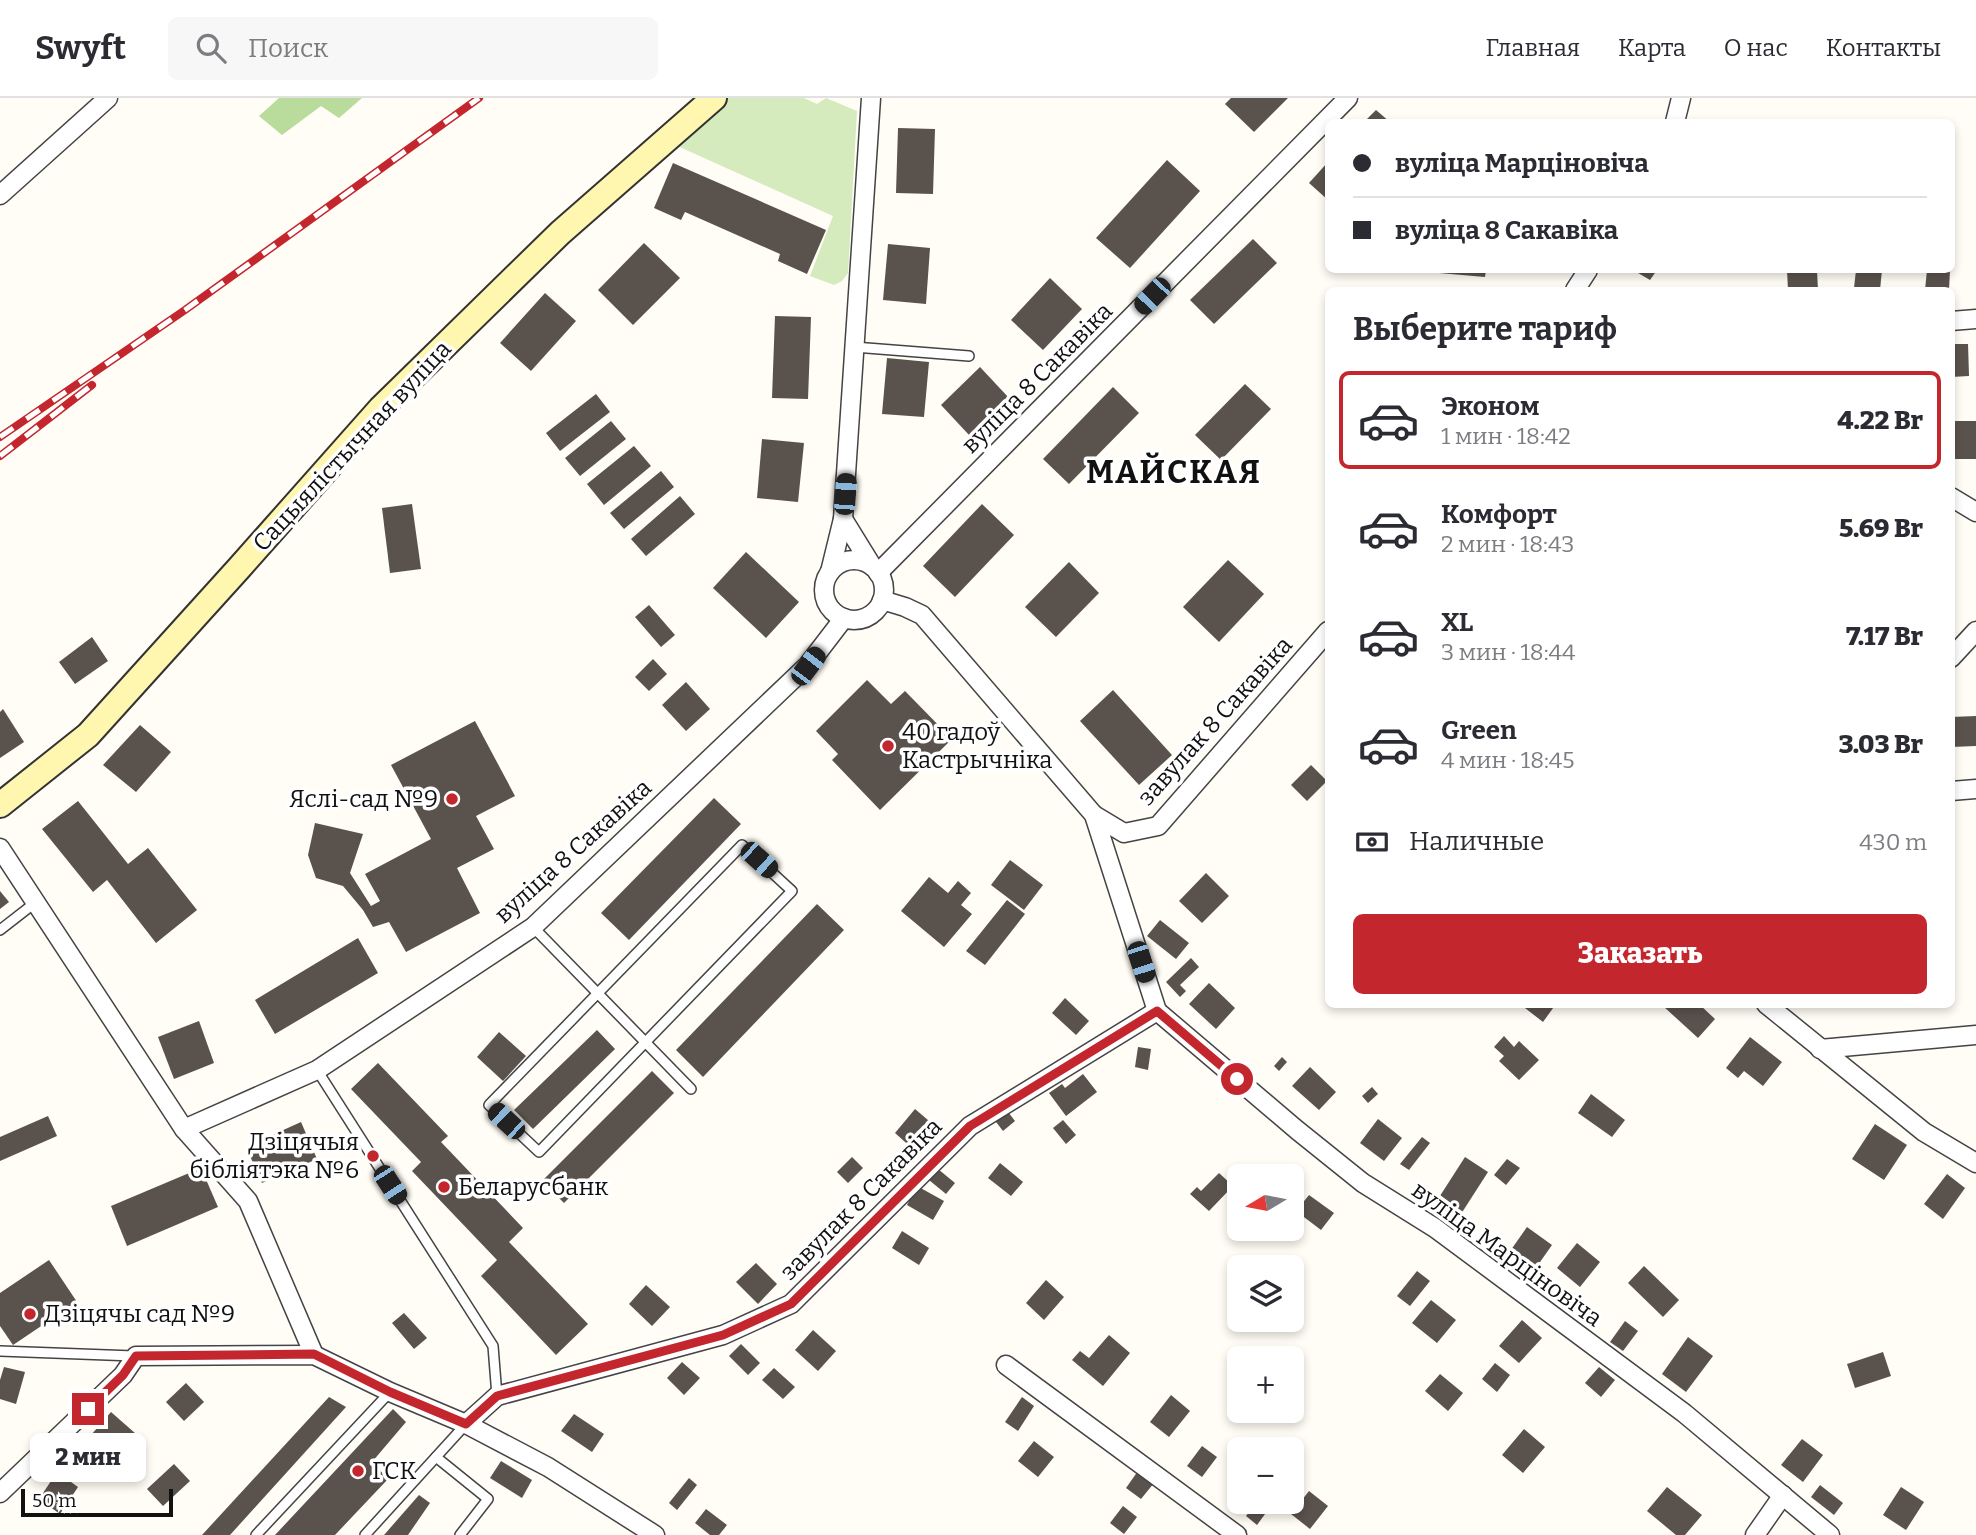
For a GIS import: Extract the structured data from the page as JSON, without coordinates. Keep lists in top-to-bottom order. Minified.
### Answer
{"streets":{"street":["вуліца 8 Сакавіка","Сацыялістычная вуліца","завулак 8 Сакавіка","вуліца Марціновіча"]},"crossings":[["завулак 8 Сакавіка","вуліца Марціновіча"]],"districts":["МАЙСКАЯ"],"places":["40 гадоў Кастрычніка","Яслі-сад №9","Дзіцячыя бібліятэка №6","Беларусбанк","Дзіцячы сад №9","ГСК"],"scale_bar":"50 m","north":"left","page":{"header":"Swyft","search":"Поиск","nav":["Главная","Карта","О нас","Контакты"],"banner":["вуліца Марціновіча","вуліца 8 Сакавіка"],"heading":"Выберите тариф","list":[{"name":"Эконом","note":"1 мин · 18:42","value":"4.22 Br"},{"name":"Комфорт","note":"2 мин · 18:43","value":"5.69 Br"},{"name":"XL","note":"3 мин · 18:44","value":"7.17 Br"},{"name":"Green","note":"4 мин · 18:45","value":"3.03 Br"}],"pay":["Наличные","430 m"],"buttons":"Заказать","map_buttons":["+","−"],"bubble":"2 мин","scale":"50 m"}}
